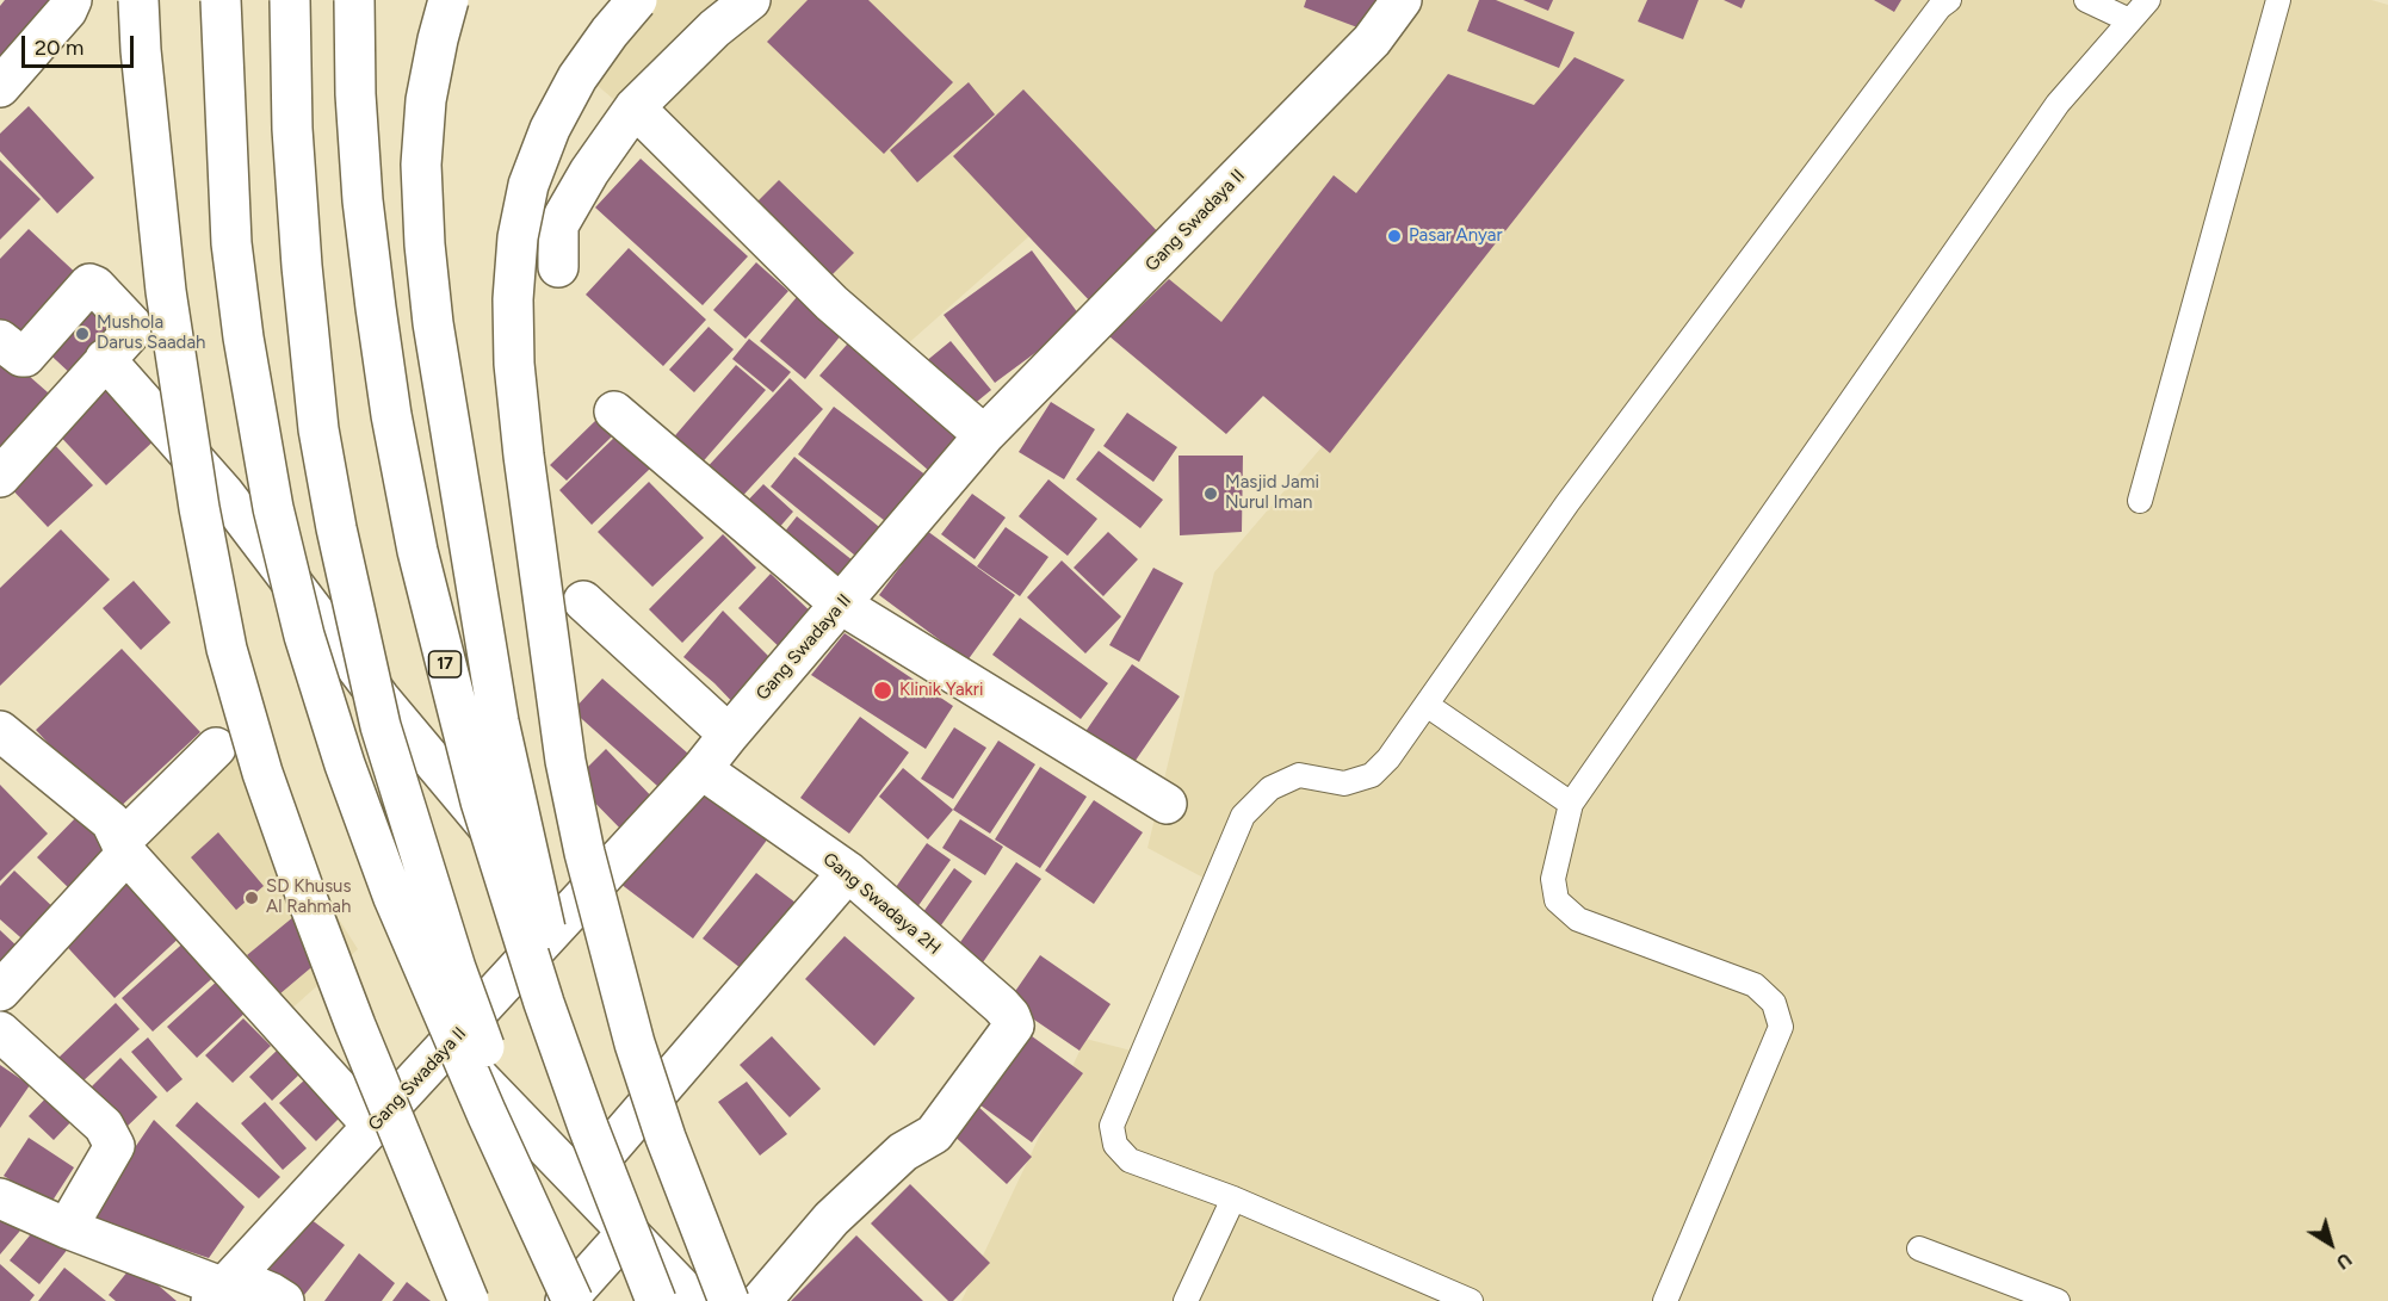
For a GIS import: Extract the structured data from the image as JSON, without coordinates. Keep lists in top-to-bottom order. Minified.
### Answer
{"streets":{"main road":["Gang Swadaya II","17","Gang Swadaya 2H"]},"crossings":[["Gang Swadaya II","Gang Swadaya 2H"]],"places":["Pasar Anyar","Mushola Darus Saadah","Masjid Jami Nurul Iman","Klinik Yakri","SD Khusus Al Rahmah"],"scale_bar":"20 m","north":"bottom right"}
